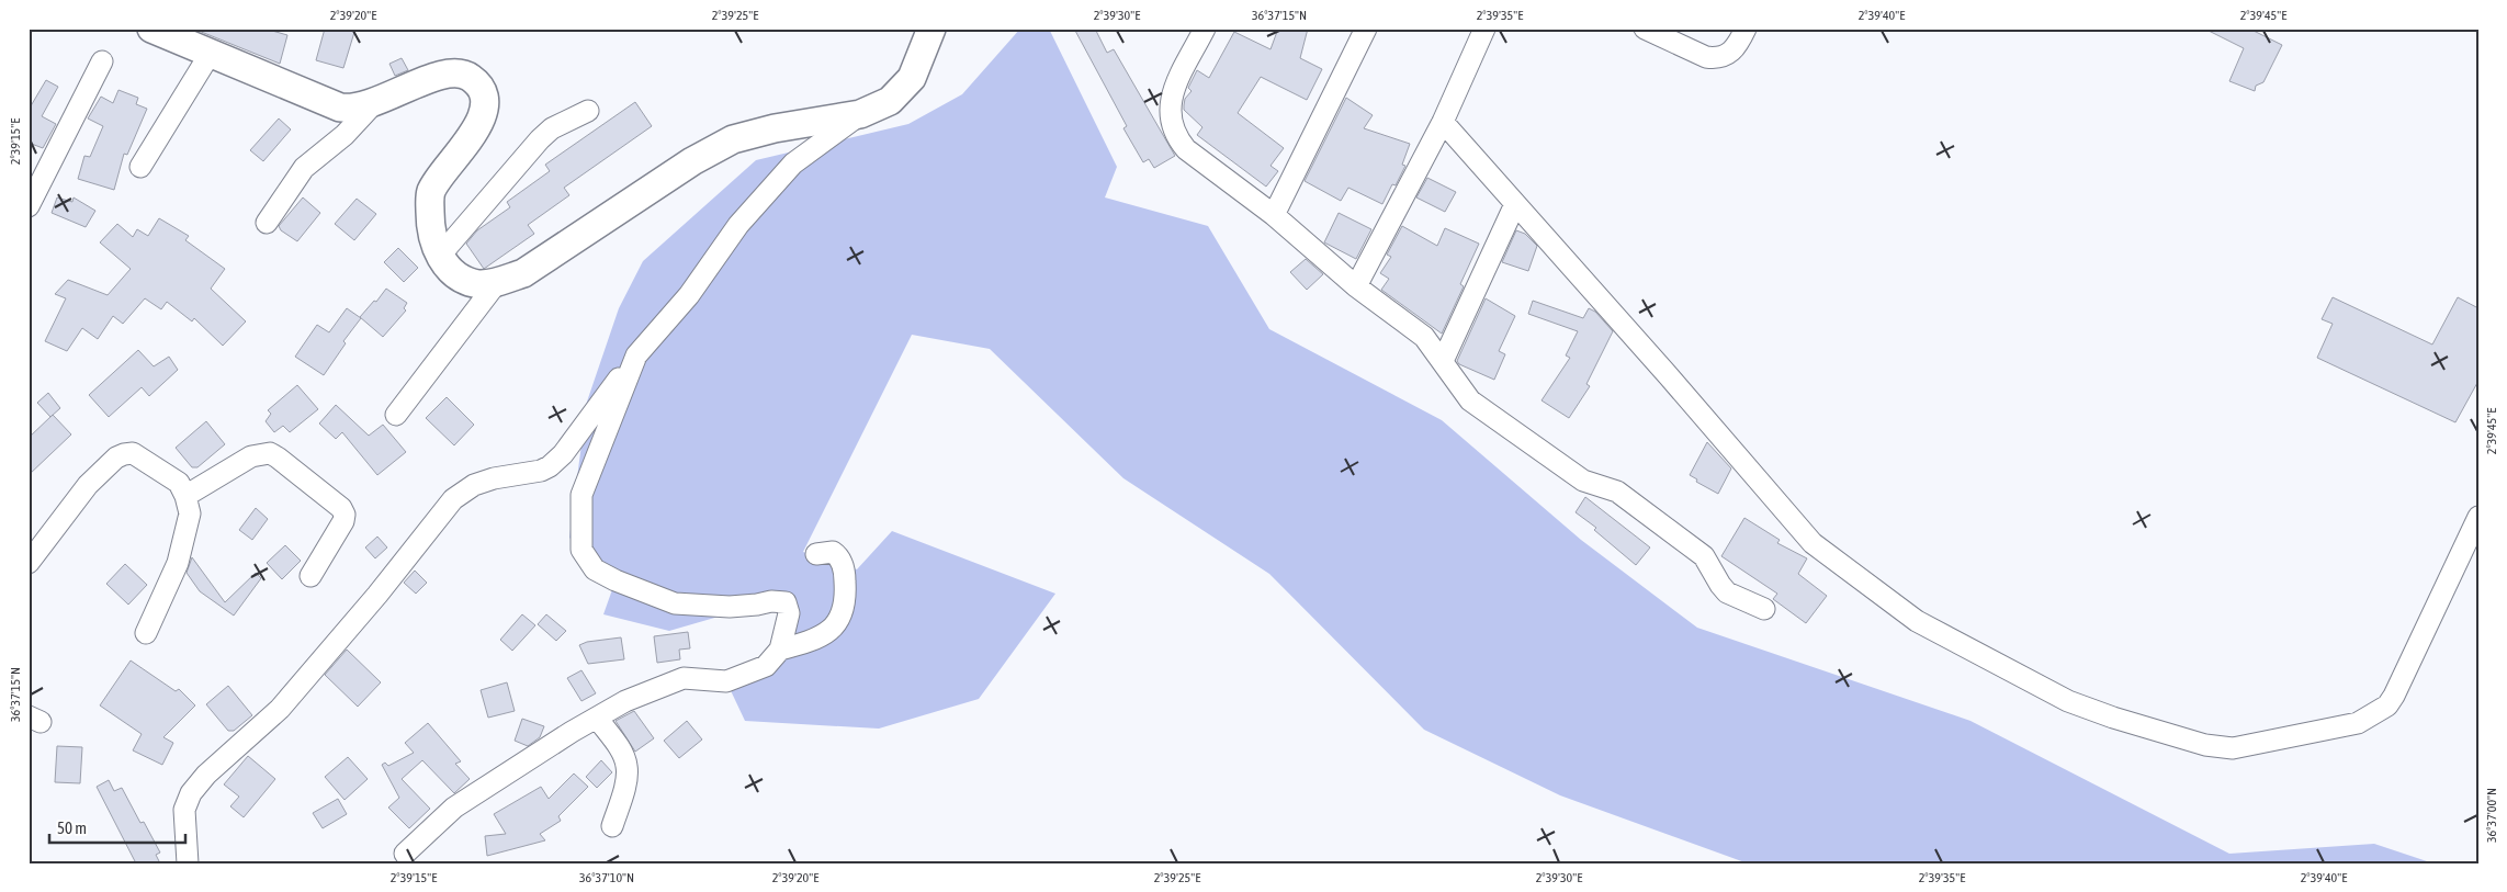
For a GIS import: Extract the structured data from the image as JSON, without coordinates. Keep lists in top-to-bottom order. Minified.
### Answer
{"scale_bar":"50 m","coordinates":["2°39'20\"E","2°39'25\"E","2°39'30\"E","36°37'15\"N","2°39'35\"E","2°39'40\"E","2°39'45\"E","2°39'15\"E","36°37'00\"N","36°37'10\"N"]}
